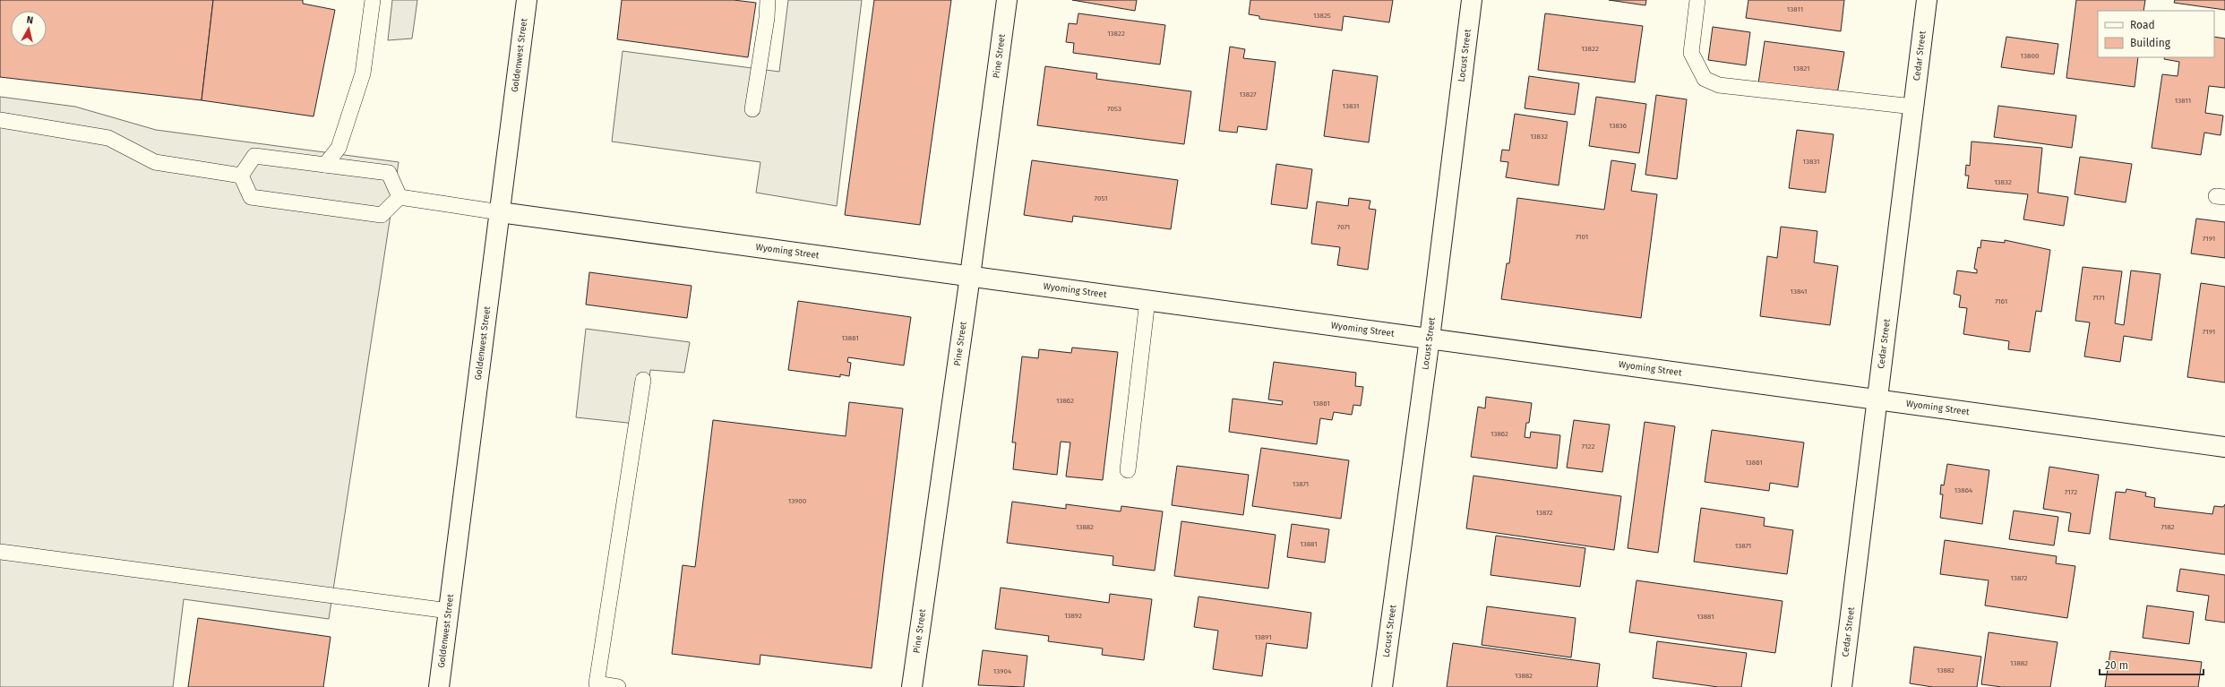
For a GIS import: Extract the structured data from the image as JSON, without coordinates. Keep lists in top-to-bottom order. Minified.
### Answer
{"streets":{"street":["Goldenwest Street","Locust Street","Cedar Street","Pine Street","Wyoming Street"]},"crossings":[["Goldenwest Street","Wyoming Street"],["Locust Street","Wyoming Street"],["Cedar Street","Wyoming Street"],["Pine Street","Wyoming Street"]],"house_numbers":["13811","13825","13822","13822","13800","13821","13827","13811","13831","7053","13836","13832","13831","13832","7051","7071","7101","7191","13841","7171","7161","7191","13861","13862","13861","13862","7122","13861","13871","13864","7172","13900","13872","13882","7182","13881","13871","13872","13892","13881","13891","13882","13882","13904","13882"],"legend":["Road","Building"],"scale_bar":"20 m","north":"top"}
